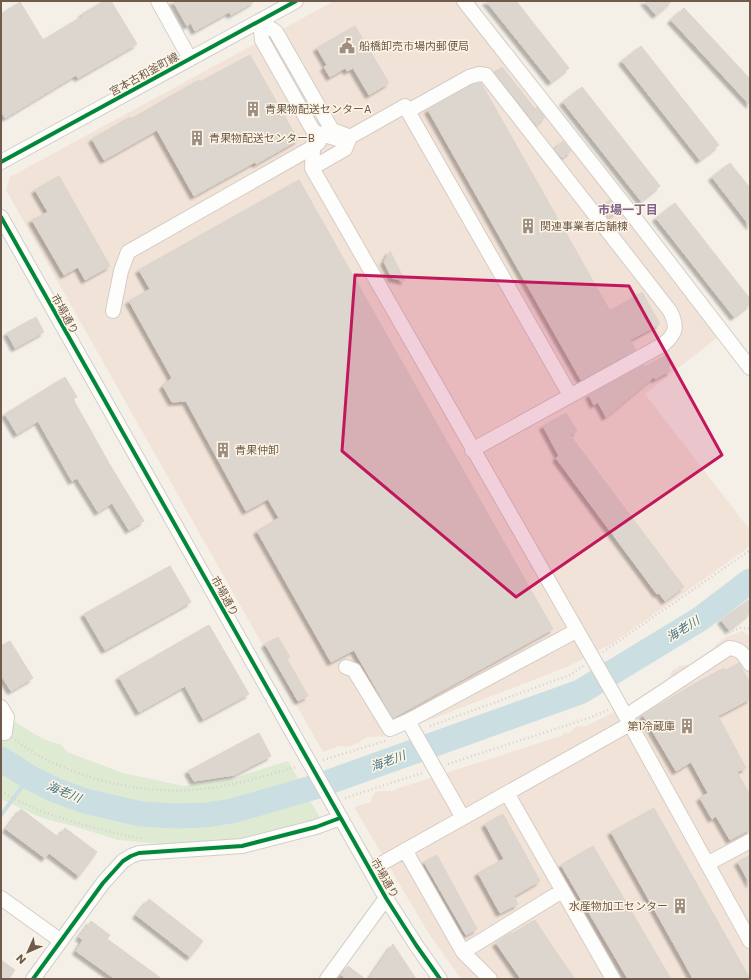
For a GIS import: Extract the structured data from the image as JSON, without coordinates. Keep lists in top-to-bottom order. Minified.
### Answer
{"streets":{"street":["宮本古和釜町線","市場通り"]},"districts":["市場一丁目"],"water":["海老川"],"places":{"public building":["船橋卸売市場内郵便局"],"building":["青果物配送センターA","青果物配送センターB","関連事業者店舗棟","青果仲卸","第1冷蔵庫","水産物加工センター"]},"north":"bottom left"}
